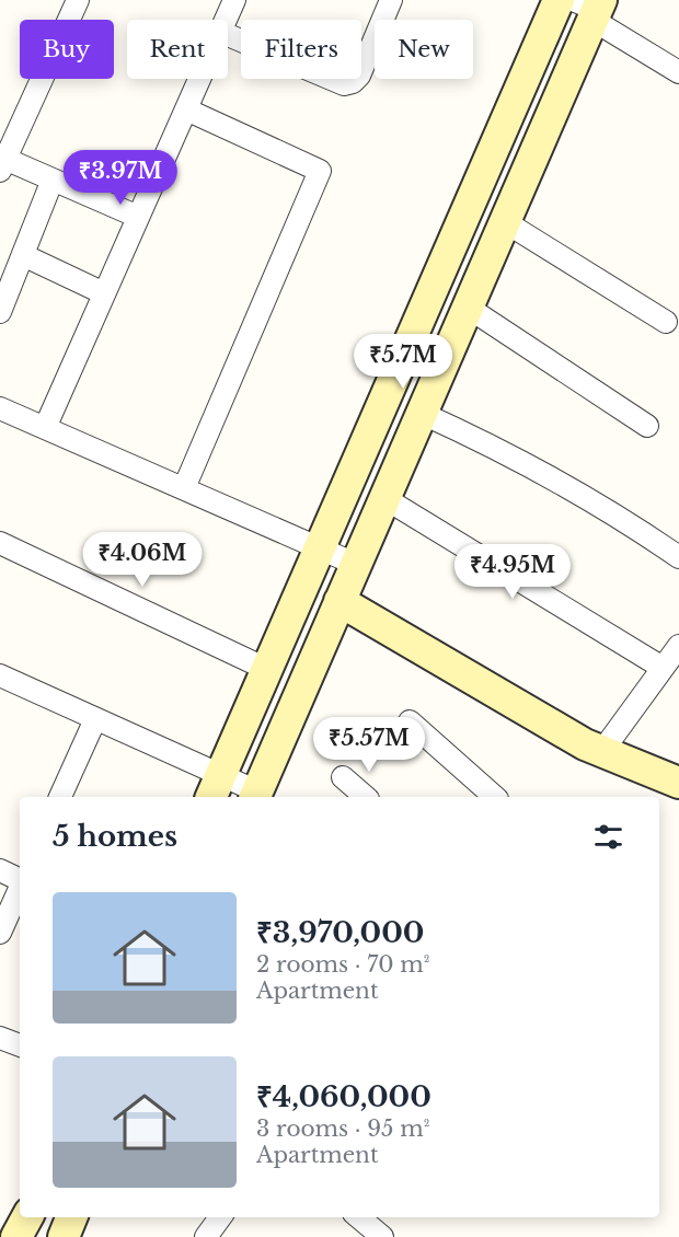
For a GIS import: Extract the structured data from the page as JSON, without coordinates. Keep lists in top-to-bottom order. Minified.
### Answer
{"page":{"chip":["Buy","Rent","Filters","New"],"price":["₹3.97M","₹5.7M","₹4.06M","₹4.95M","₹5.57M"],"heading":"5 homes","list":[{"name":"₹3,970,000","note":"2 rooms · 70 m² · Apartment"},{"name":"₹4,060,000","note":"3 rooms · 95 m² · Apartment"}]}}
